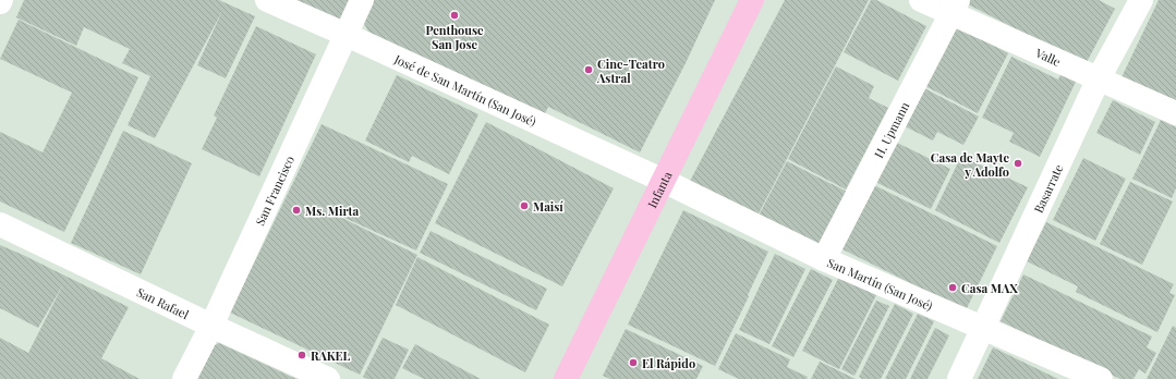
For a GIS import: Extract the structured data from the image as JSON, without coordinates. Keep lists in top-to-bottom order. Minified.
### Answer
{"streets":{"main road":["Infanta"],"street":["Valle","José de San Martín (San José)","H. Upmann","Basarrate","San Francisco","San Martín (San José)","San Rafael"]},"crossings":[["Valle","H. Upmann"],["Valle","Basarrate"],["José de San Martín (San José)","San Francisco"],["José de San Martín (San José)","Infanta"],["José de San Martín (San José)","San Martín (San José)"],["H. Upmann","San Martín (San José)"],["Basarrate","San Martín (San José)"],["San Francisco","San Rafael"],["Infanta","San Martín (San José)"]],"places":["Penthouse San Jose","Cine-Teatro Astral","Casa de Mayte y Adolfo","Maisí","Ms. Mirta","Casa MAX","RAKEL","El Rápido"]}
